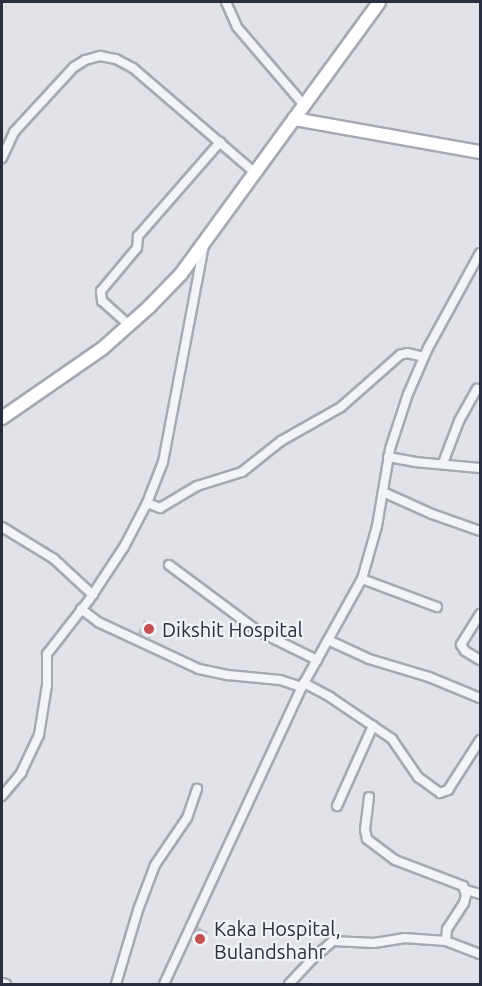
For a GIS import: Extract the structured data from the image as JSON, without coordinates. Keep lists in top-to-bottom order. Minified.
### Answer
{"places":["Dikshit Hospital","Kaka Hospital, Bulandshahr"]}
